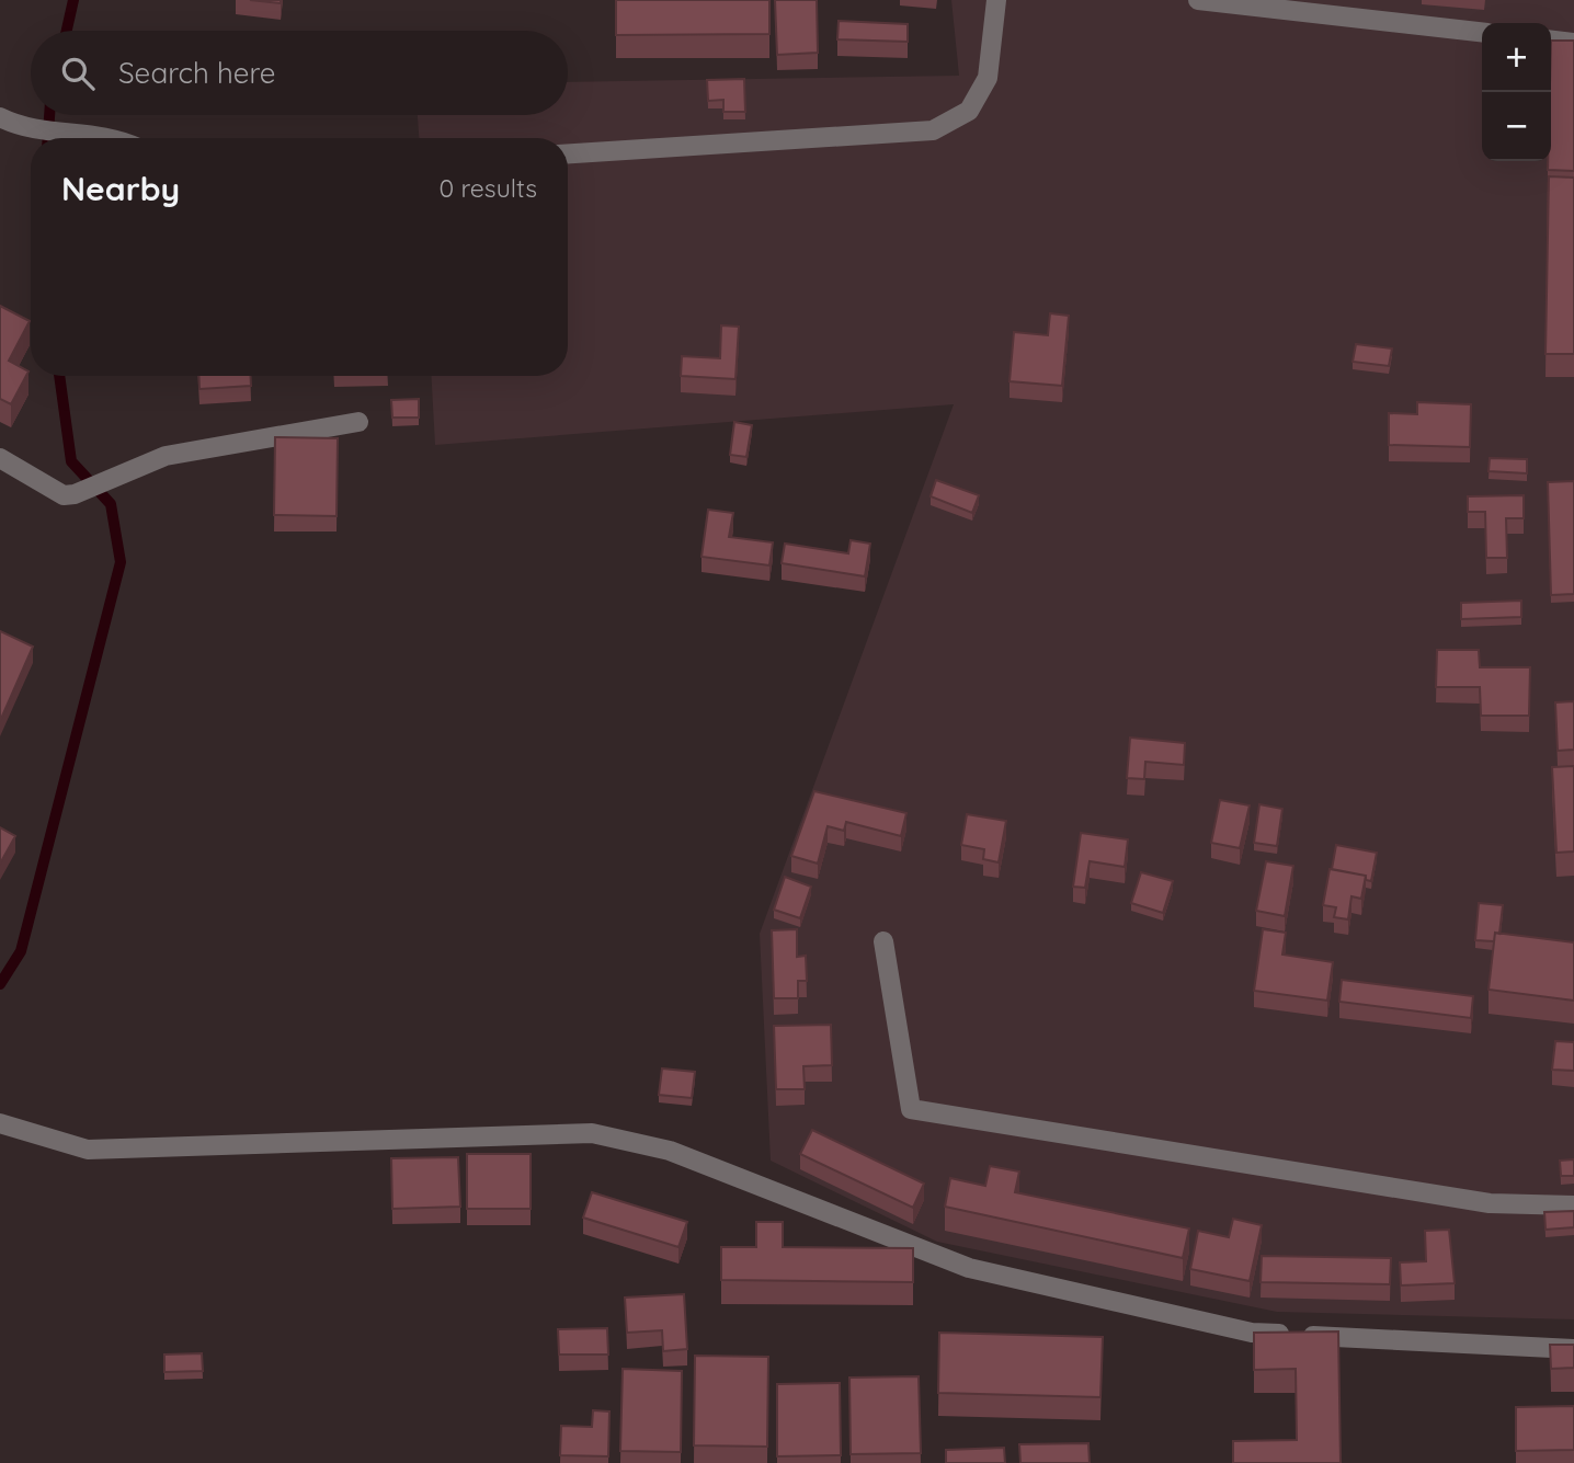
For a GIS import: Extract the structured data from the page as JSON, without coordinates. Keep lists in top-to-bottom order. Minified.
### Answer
{"page":{"map_buttons":["+","−"],"search":"Search here","heading":["Nearby","0 results"]}}
